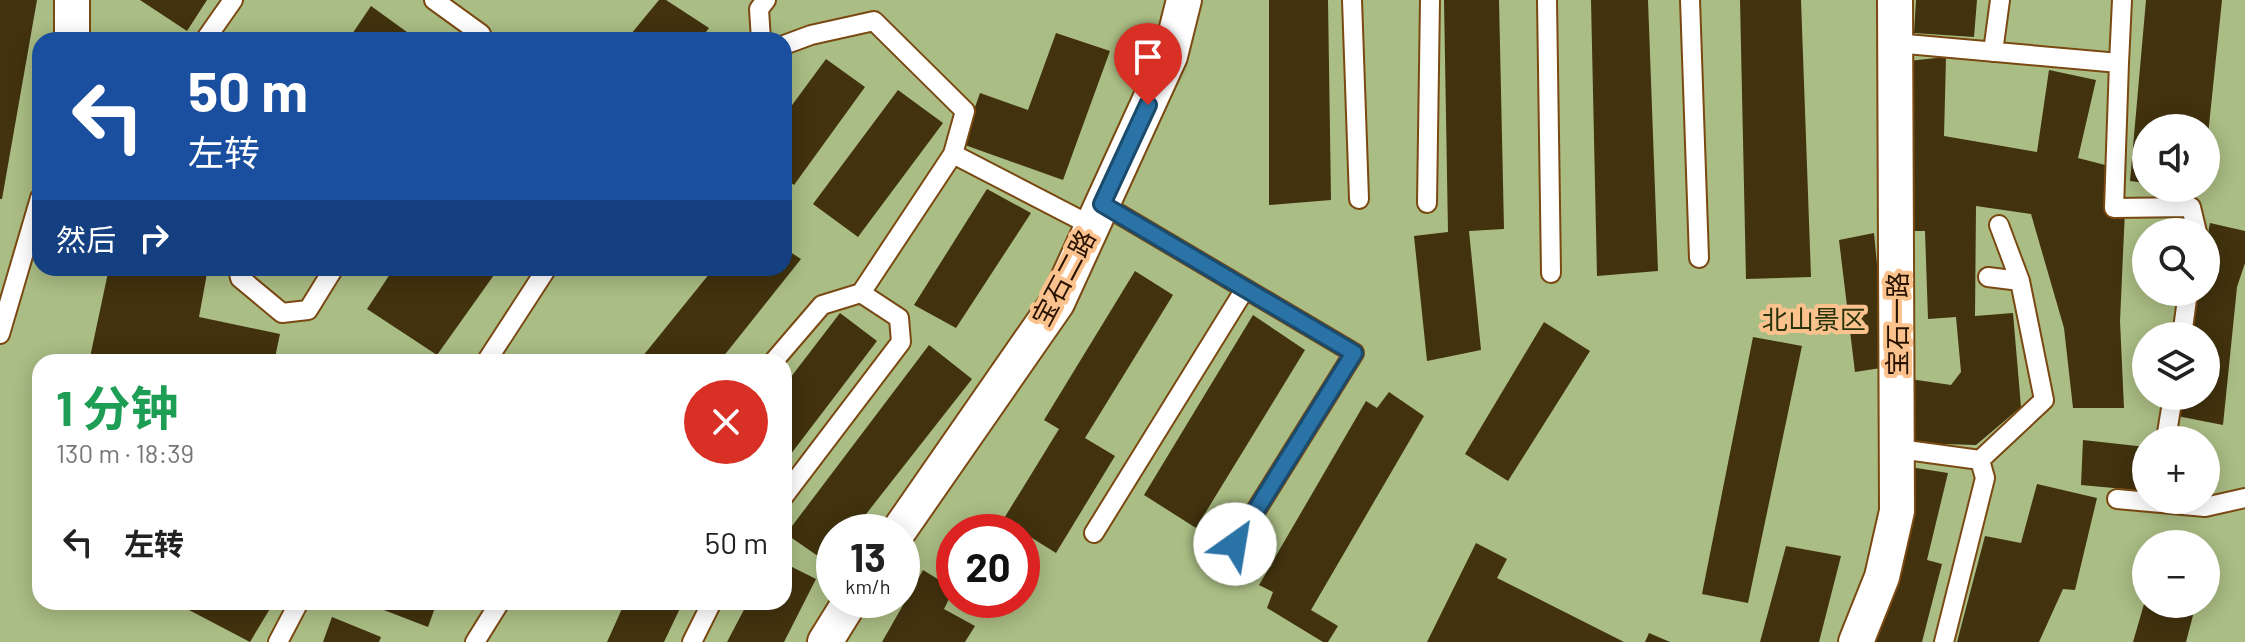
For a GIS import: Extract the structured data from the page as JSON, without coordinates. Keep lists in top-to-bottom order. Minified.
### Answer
{"streets":{"street":["宝石二路","宝石一路"]},"parks":["北山景区"],"page":{"turn":["50 m","左转"],"map_buttons":["+","−"],"then":"然后","heading":["1 分钟","130 m · 18:39"],"list":[{"name":"左转","value":"50 m"}],"speed":"13 km/h","limit":"20"}}
